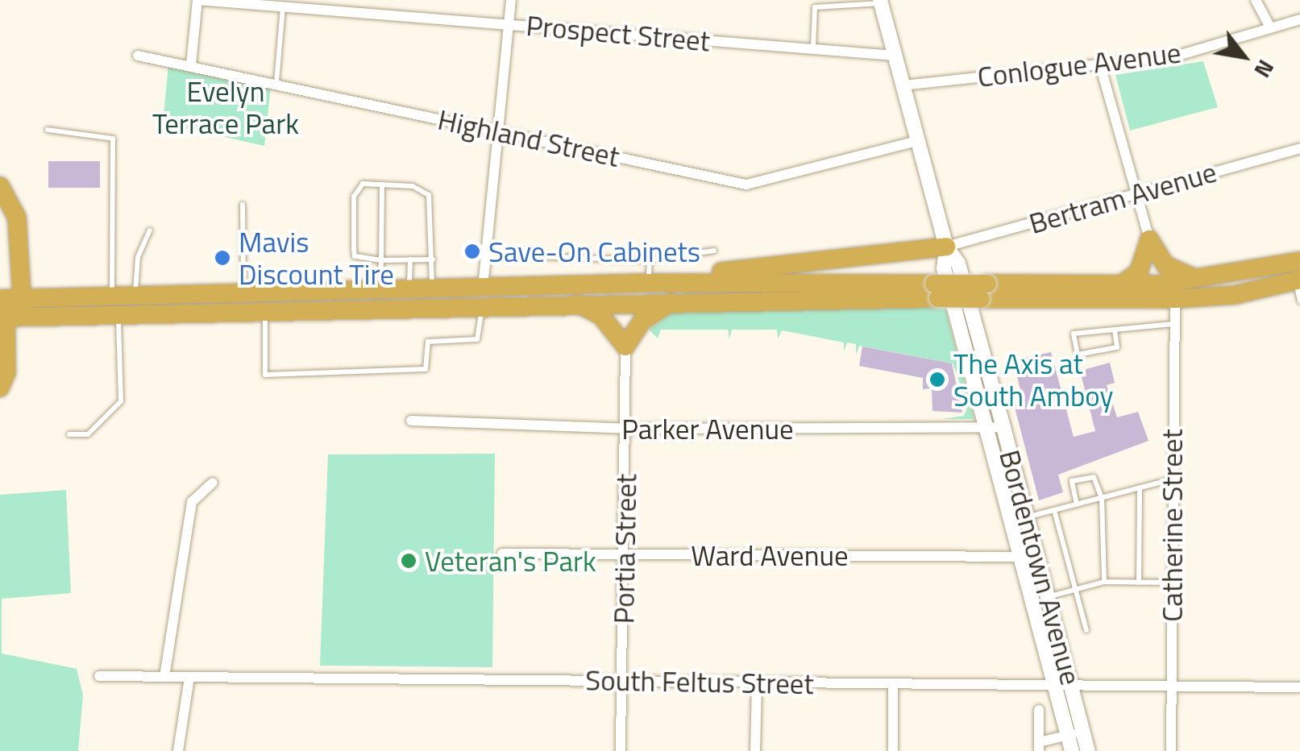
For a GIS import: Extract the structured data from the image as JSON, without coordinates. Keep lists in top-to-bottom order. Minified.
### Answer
{"streets":{"street":["Prospect Street","Conlogue Avenue","Highland Street","Bertram Avenue","Parker Avenue","Catherine Street","Portia Street","Ward Avenue","Bordentown Avenue","South Feltus Street"]},"crossings":[["Prospect Street","Bordentown Avenue"],["Conlogue Avenue","Bordentown Avenue"],["Highland Street","Bordentown Avenue"],["Bertram Avenue","Bordentown Avenue"],["Parker Avenue","Portia Street"],["Parker Avenue","Bordentown Avenue"],["Catherine Street","South Feltus Street"],["Portia Street","Ward Avenue"],["Portia Street","South Feltus Street"],["Ward Avenue","Bordentown Avenue"],["Bordentown Avenue","South Feltus Street"]],"parks":["Evelyn Terrace Park"],"places":["Save-On Cabinets","Mavis Discount Tire","The Axis at South Amboy","Veteran's Park"],"north":"bottom right"}
